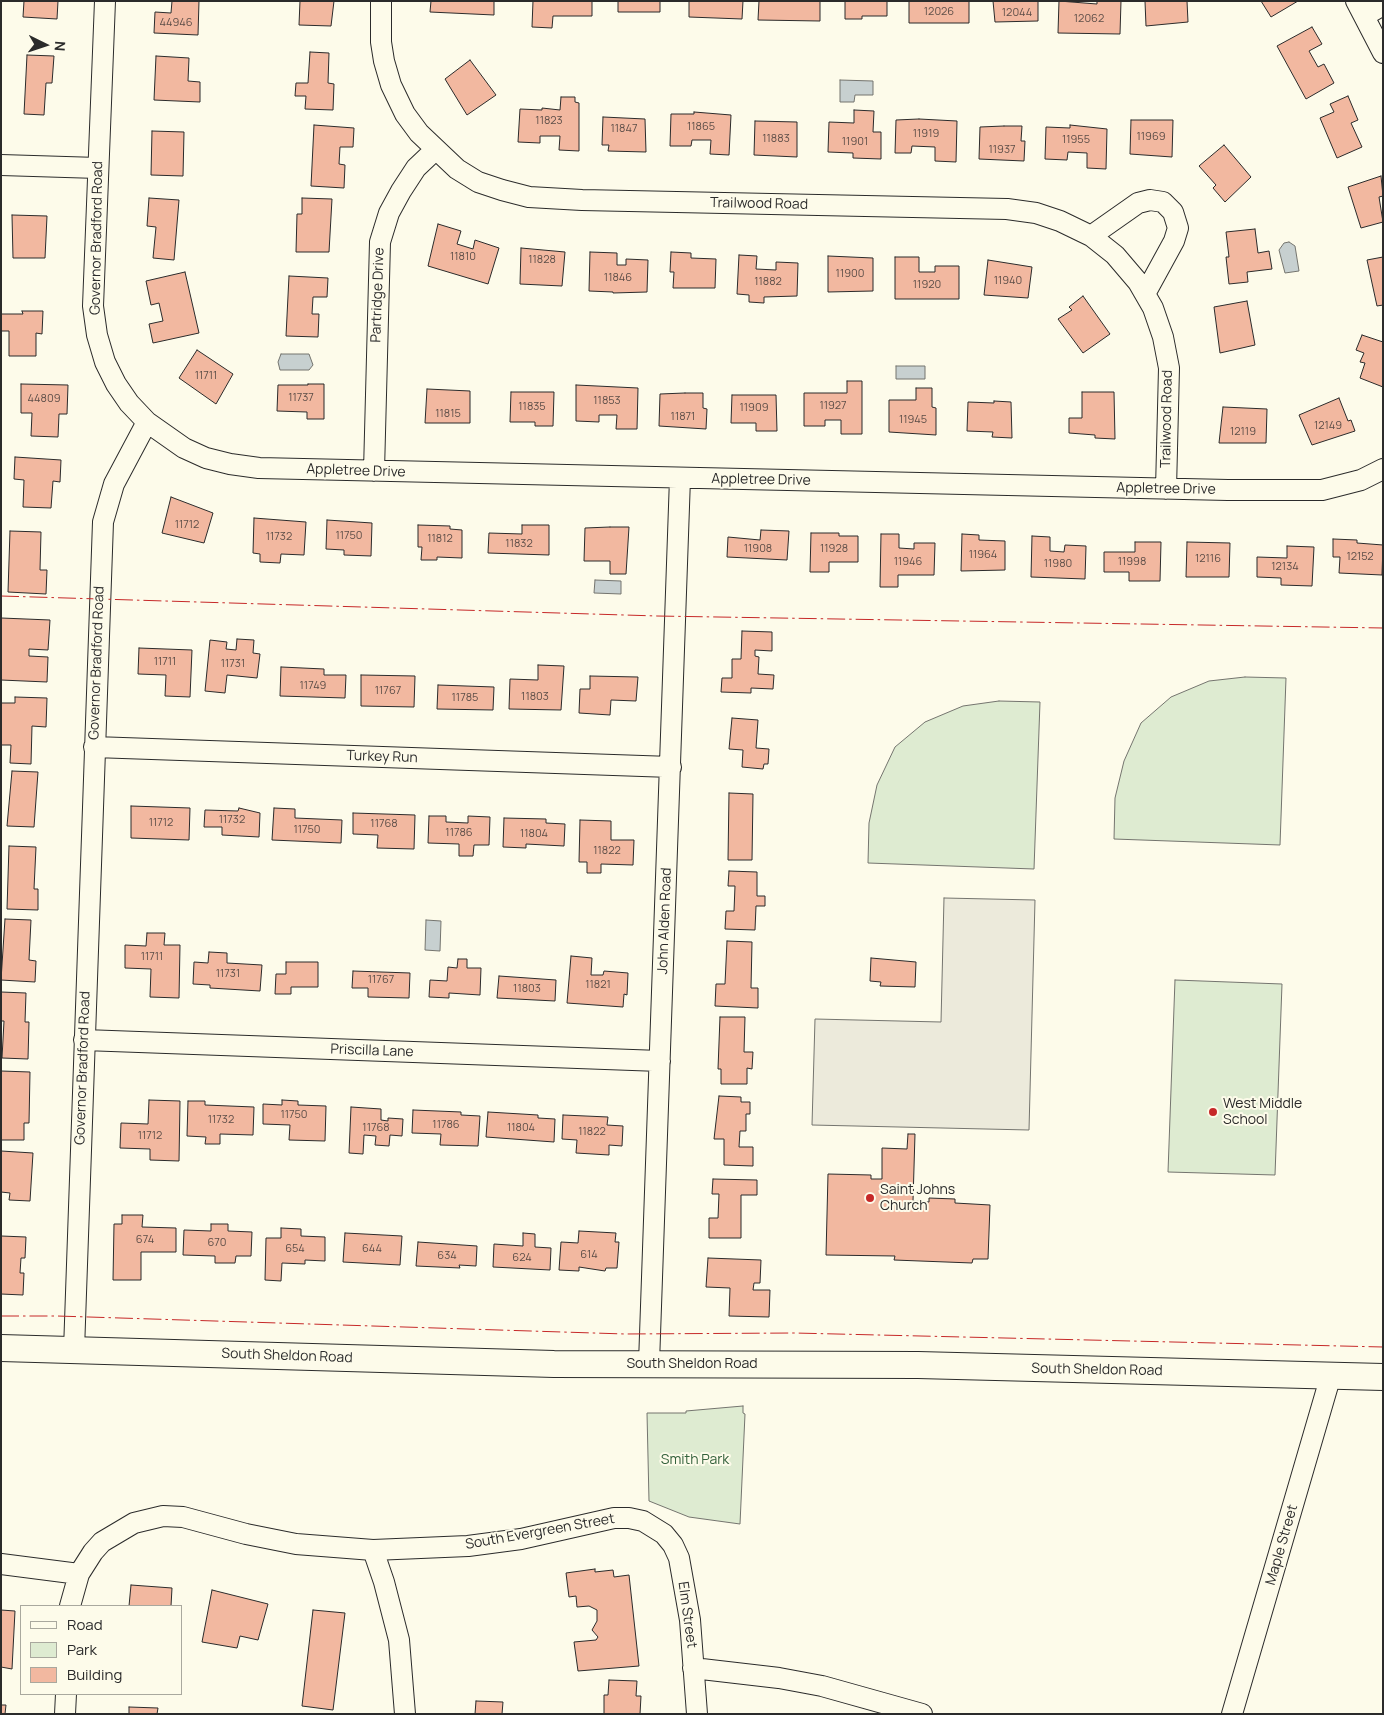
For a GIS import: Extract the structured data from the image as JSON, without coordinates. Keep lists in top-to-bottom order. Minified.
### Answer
{"streets":{"main road":["South Sheldon Road"],"street":["Trailwood Road","Governor Bradford Road","Partridge Drive","Appletree Drive","Turkey Run","John Alden Road","Priscilla Lane","South Evergreen Street","Maple Street","Elm Street"]},"crossings":[["Trailwood Road","Partridge Drive"],["Trailwood Road","Appletree Drive"],["Governor Bradford Road","Appletree Drive"],["Governor Bradford Road","Turkey Run"],["Governor Bradford Road","Priscilla Lane"],["Governor Bradford Road","South Sheldon Road"],["Partridge Drive","Appletree Drive"],["Appletree Drive","John Alden Road"],["Turkey Run","John Alden Road"],["John Alden Road","Priscilla Lane"],["John Alden Road","South Sheldon Road"],["South Sheldon Road","Maple Street"],["South Evergreen Street","Elm Street"]],"parks":["Smith Park"],"places":["West Middle School","Saint Johns Church"],"house_numbers":["12026","12044","12062","44946","11823","11865","11847","11919","11969","11883","11955","11901","11937","11810","11828","11900","11846","11940","11882","11920","11711","11737","44809","11853","11927","11835","11909","11815","11871","11945","12149","12119","11712","11750","11732","11812","11832","11908","11928","11964","12152","12116","11946","11998","11980","12134","11711","11731","11749","11767","11803","11785","11732","11712","11768","11750","11786","11804","11822","11711","11731","11767","11821","11803","11750","11732","11786","11768","11804","11822","11712","674","670","654","644","614","634","624"],"legend":["Road","Park","Building"],"north":"right"}
